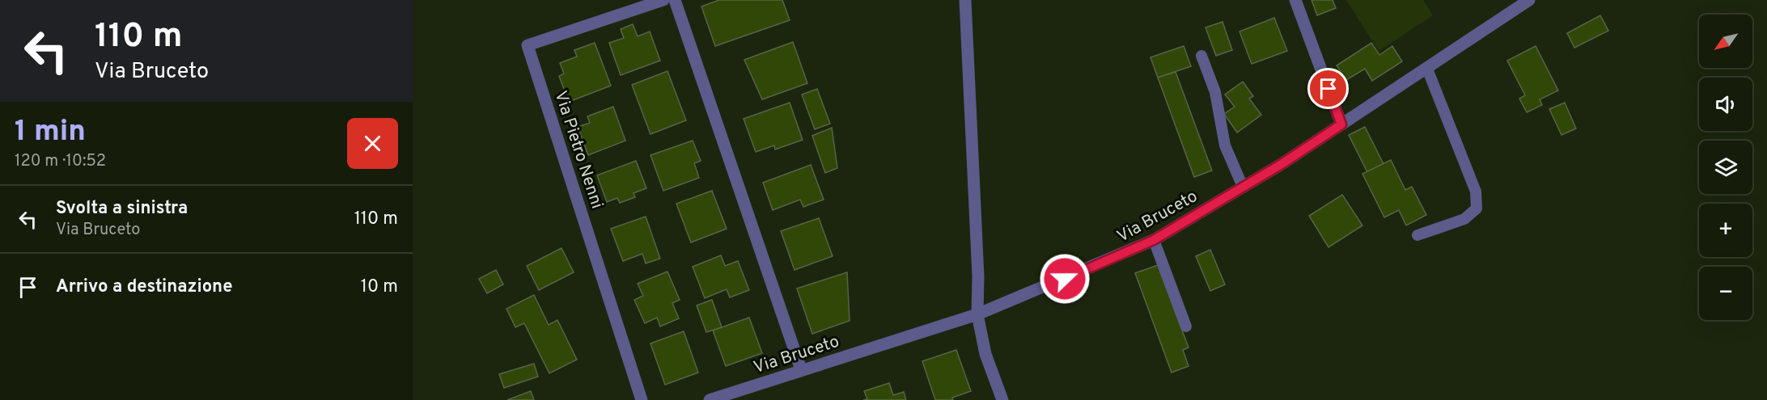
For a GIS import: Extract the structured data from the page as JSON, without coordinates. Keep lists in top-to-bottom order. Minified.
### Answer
{"streets":{"street":["Via Pietro Nenni","Via Bruceto"]},"north":"bottom left","page":{"turn":["110 m","Via Bruceto"],"map_buttons":["+","−"],"heading":["1 min","120 m · 10:52"],"list":[{"name":"Svolta a sinistra","note":"Via Bruceto","value":"110 m"},{"name":"Arrivo a destinazione","value":"10 m"}]}}
